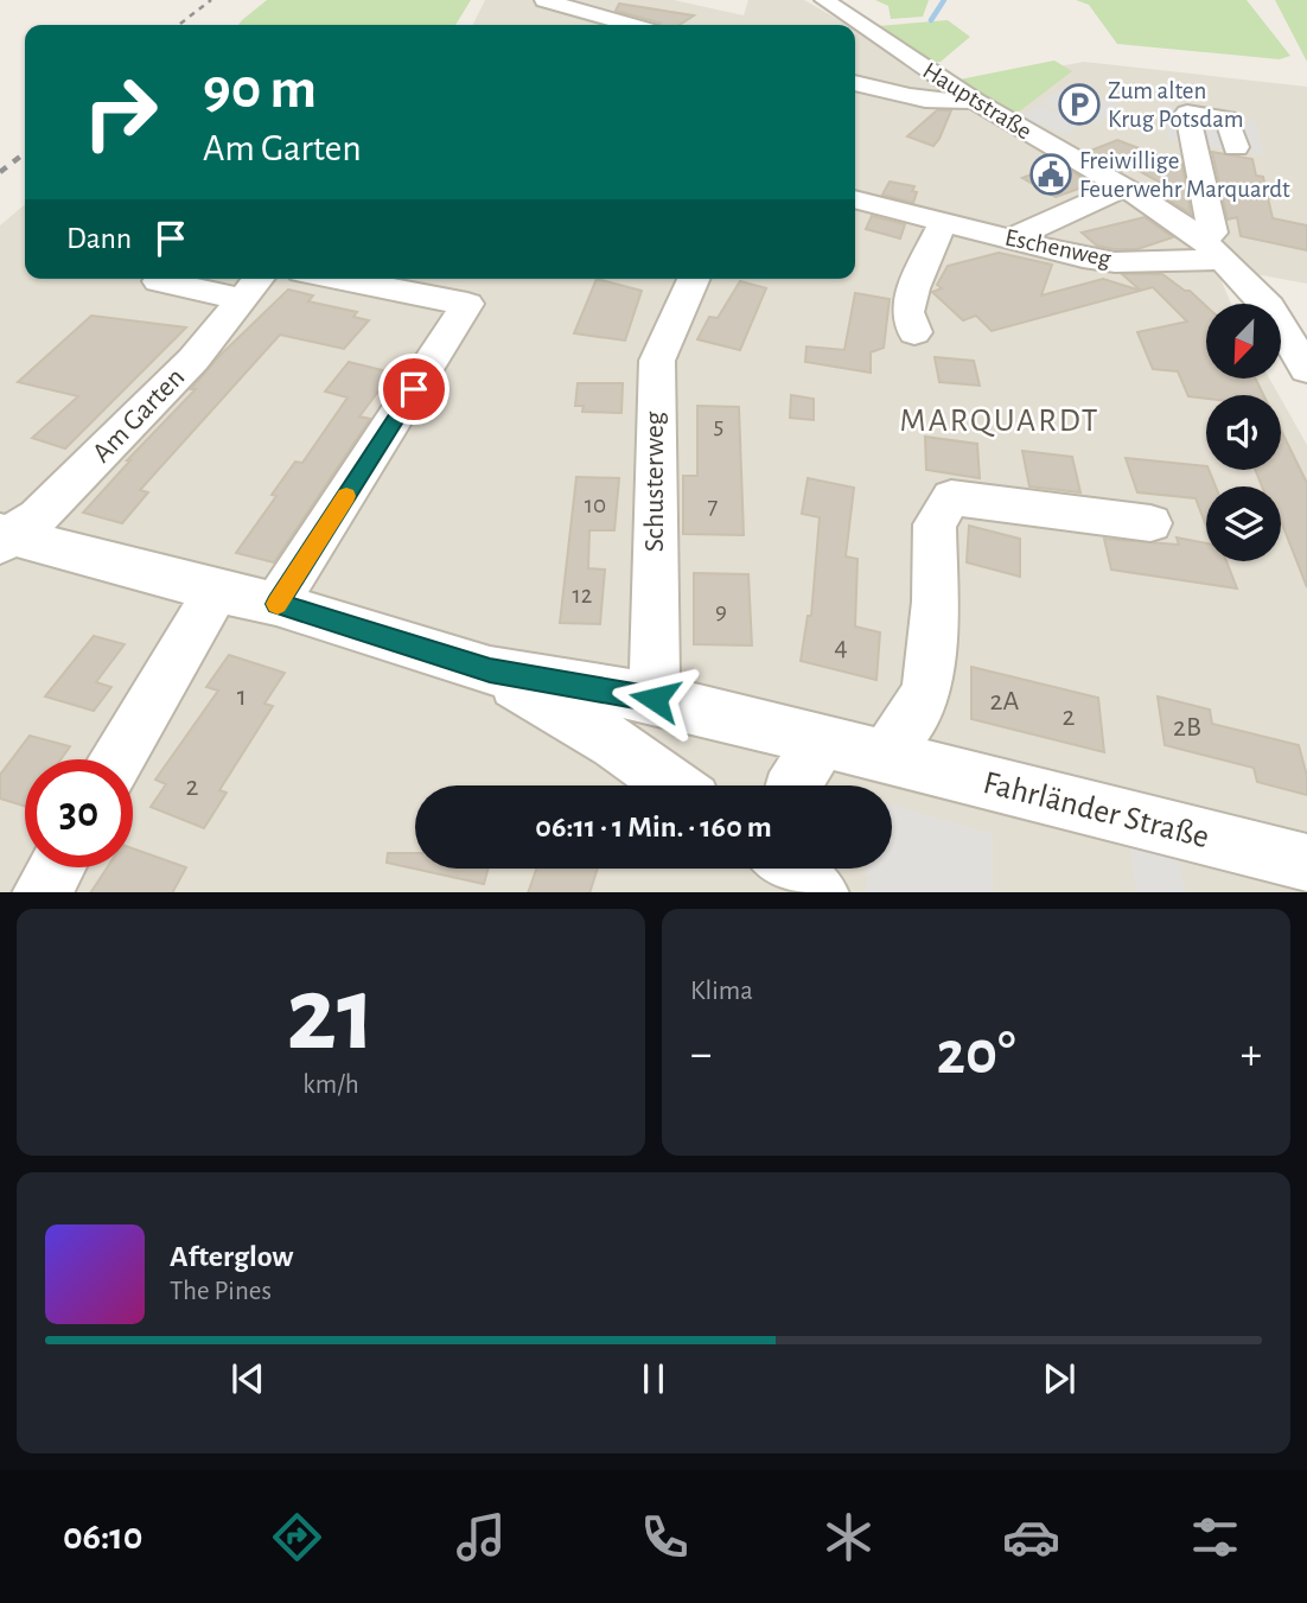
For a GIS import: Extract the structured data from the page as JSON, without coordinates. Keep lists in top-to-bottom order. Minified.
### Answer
{"streets":{"street":["Hauptstraße","Eschenweg","Am Garten","Schusterweg","Fahrländer Straße"]},"crossings":[["Hauptstraße","Eschenweg"],["Am Garten","Fahrländer Straße"],["Schusterweg","Fahrländer Straße"]],"districts":["MARQUARDT"],"places":{"parking":["Zum alten Krug Potsdam"],"public building":["Freiwillige Feuerwehr Marquardt"]},"house_numbers":["5","10","7","12","9","4","1","2A","2","2B","2"],"north":"bottom left","page":{"turn":["90 m","Am Garten"],"then":"Dann","limit":"30","trip":"06:11 · 1 Min. · 160 m","tile":[["21","km/h"],"Klima"],"heat":["−","20°","+"],"song":["Afterglow","The Pines"],"tabs":"06:10"}}
